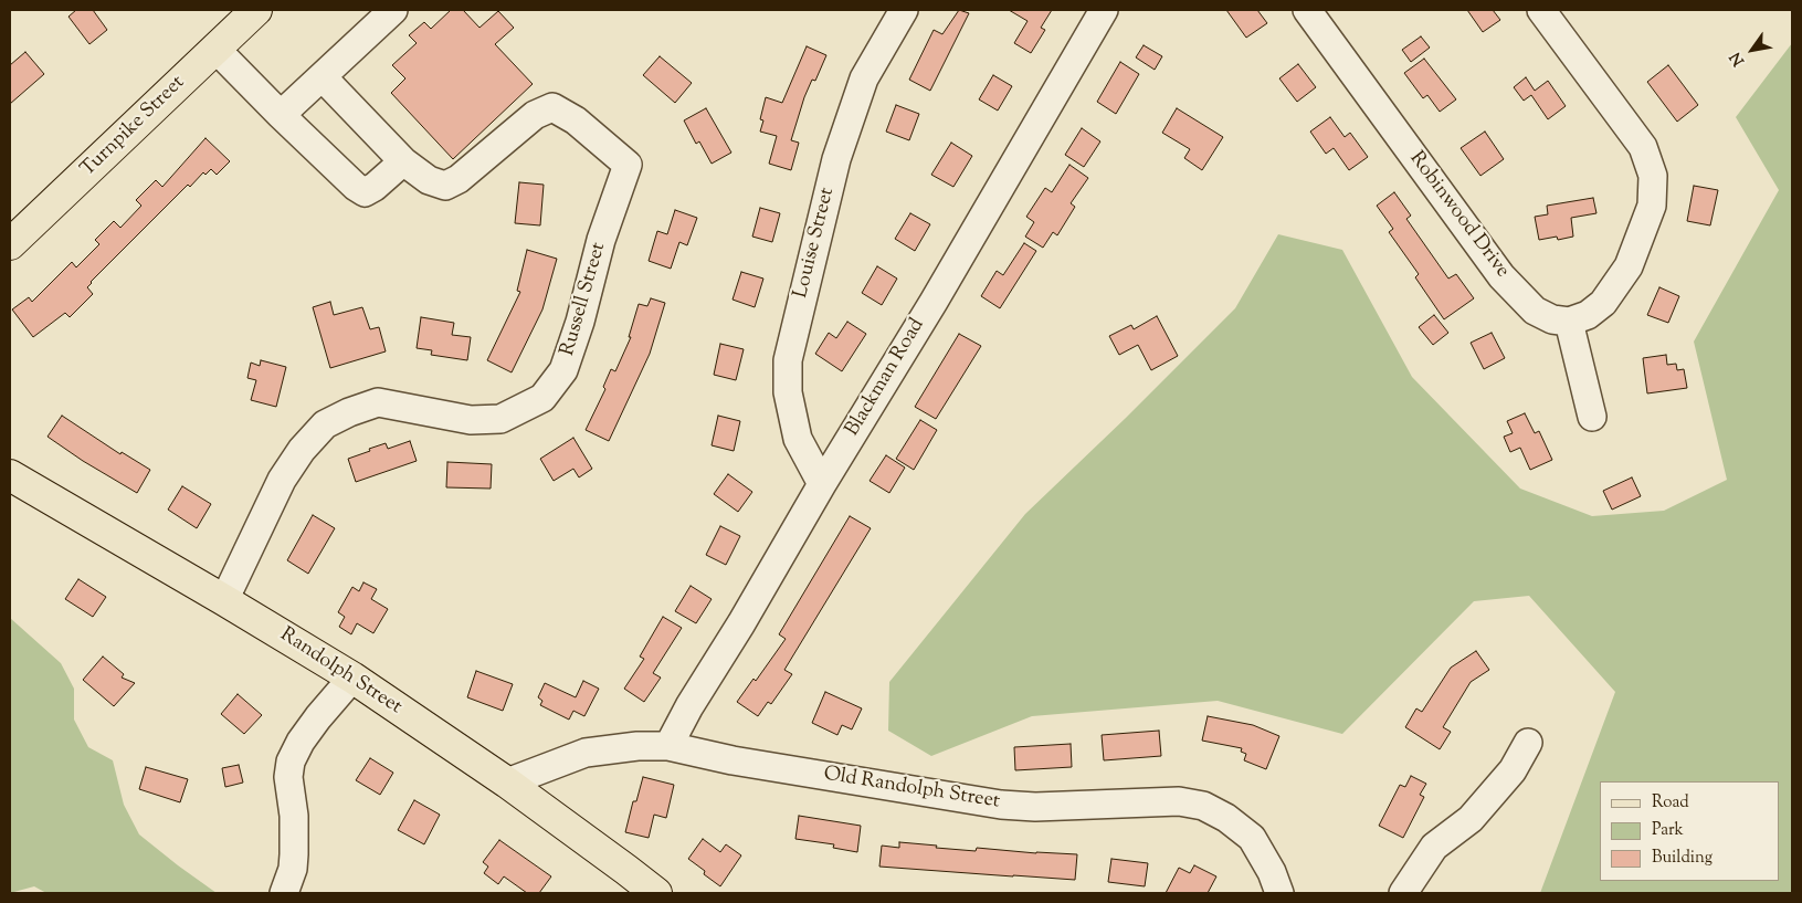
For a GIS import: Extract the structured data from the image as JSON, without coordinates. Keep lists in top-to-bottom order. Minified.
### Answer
{"streets":{"main road":["Turnpike Street","Randolph Street"],"street":["Robinwood Drive","Louise Street","Russell Street","Blackman Road","Old Randolph Street"]},"crossings":[["Louise Street","Blackman Road"],["Russell Street","Randolph Street"],["Blackman Road","Old Randolph Street"],["Randolph Street","Old Randolph Street"]],"legend":["Road","Park","Building"],"north":"bottom left"}
